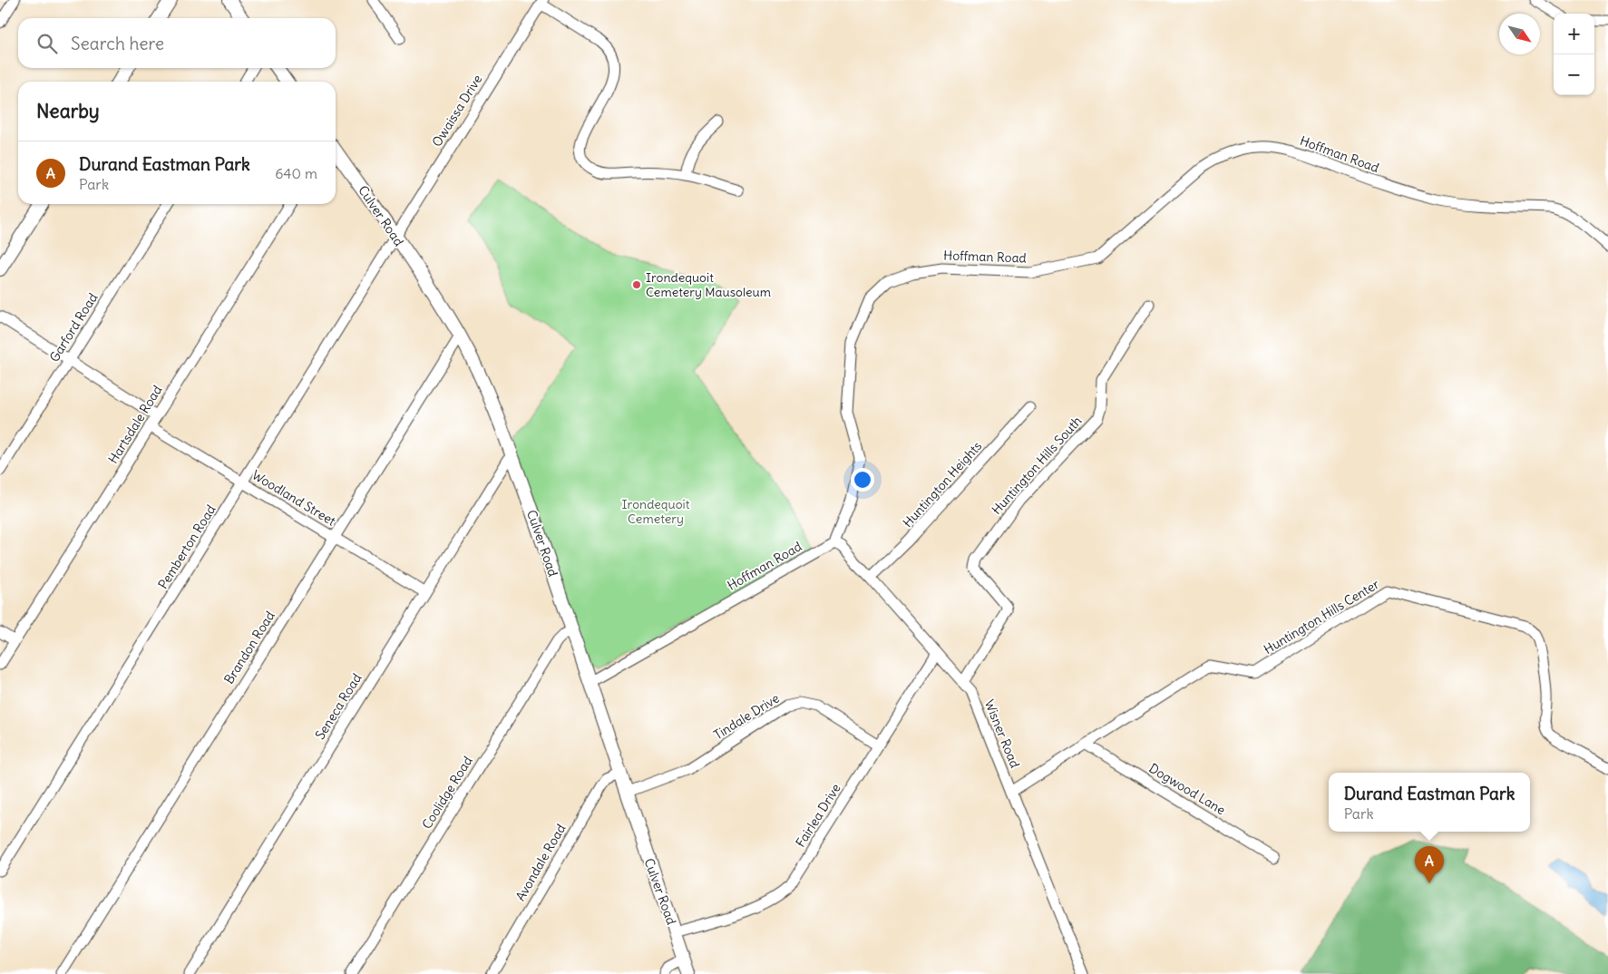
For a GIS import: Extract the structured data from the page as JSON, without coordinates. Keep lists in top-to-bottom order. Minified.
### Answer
{"streets":{"main road":["Culver Road"],"street":["Owaissa Drive","Hoffman Road","Garford Road","Hartsdale Road","Huntington Hills South","Huntington Heights","Woodland Street","Pemberton Road","Huntington Hills Center","Brandon Road","Seneca Road","Tindale Drive","Wisner Road","Dogwood Lane","Coolidge Road","Fairlea Drive","Avondale Road"]},"crossings":[["Owaissa Drive","Culver Road"],["Owaissa Drive","Pemberton Road"],["Hoffman Road","Culver Road"],["Hoffman Road","Wisner Road"],["Culver Road","Pemberton Road"],["Culver Road","Brandon Road"],["Culver Road","Seneca Road"],["Culver Road","Tindale Drive"],["Culver Road","Coolidge Road"],["Culver Road","Fairlea Drive"],["Culver Road","Avondale Road"],["Hartsdale Road","Woodland Street"],["Huntington Hills South","Wisner Road"],["Huntington Heights","Wisner Road"],["Woodland Street","Pemberton Road"],["Woodland Street","Brandon Road"],["Woodland Street","Seneca Road"],["Huntington Hills Center","Wisner Road"],["Huntington Hills Center","Dogwood Lane"],["Tindale Drive","Fairlea Drive"],["Wisner Road","Fairlea Drive"]],"parks":["Irondequoit Cemetery"],"places":["Irondequoit Cemetery Mausoleum"],"north":"bottom right","page":{"map_buttons":["+","−"],"search":"Search here","heading":"Nearby","list":[{"mark":"A","name":"Durand Eastman Park","note":"Park","value":"640 m"}],"popup":["Durand Eastman Park","Park"],"pins":"A"}}
